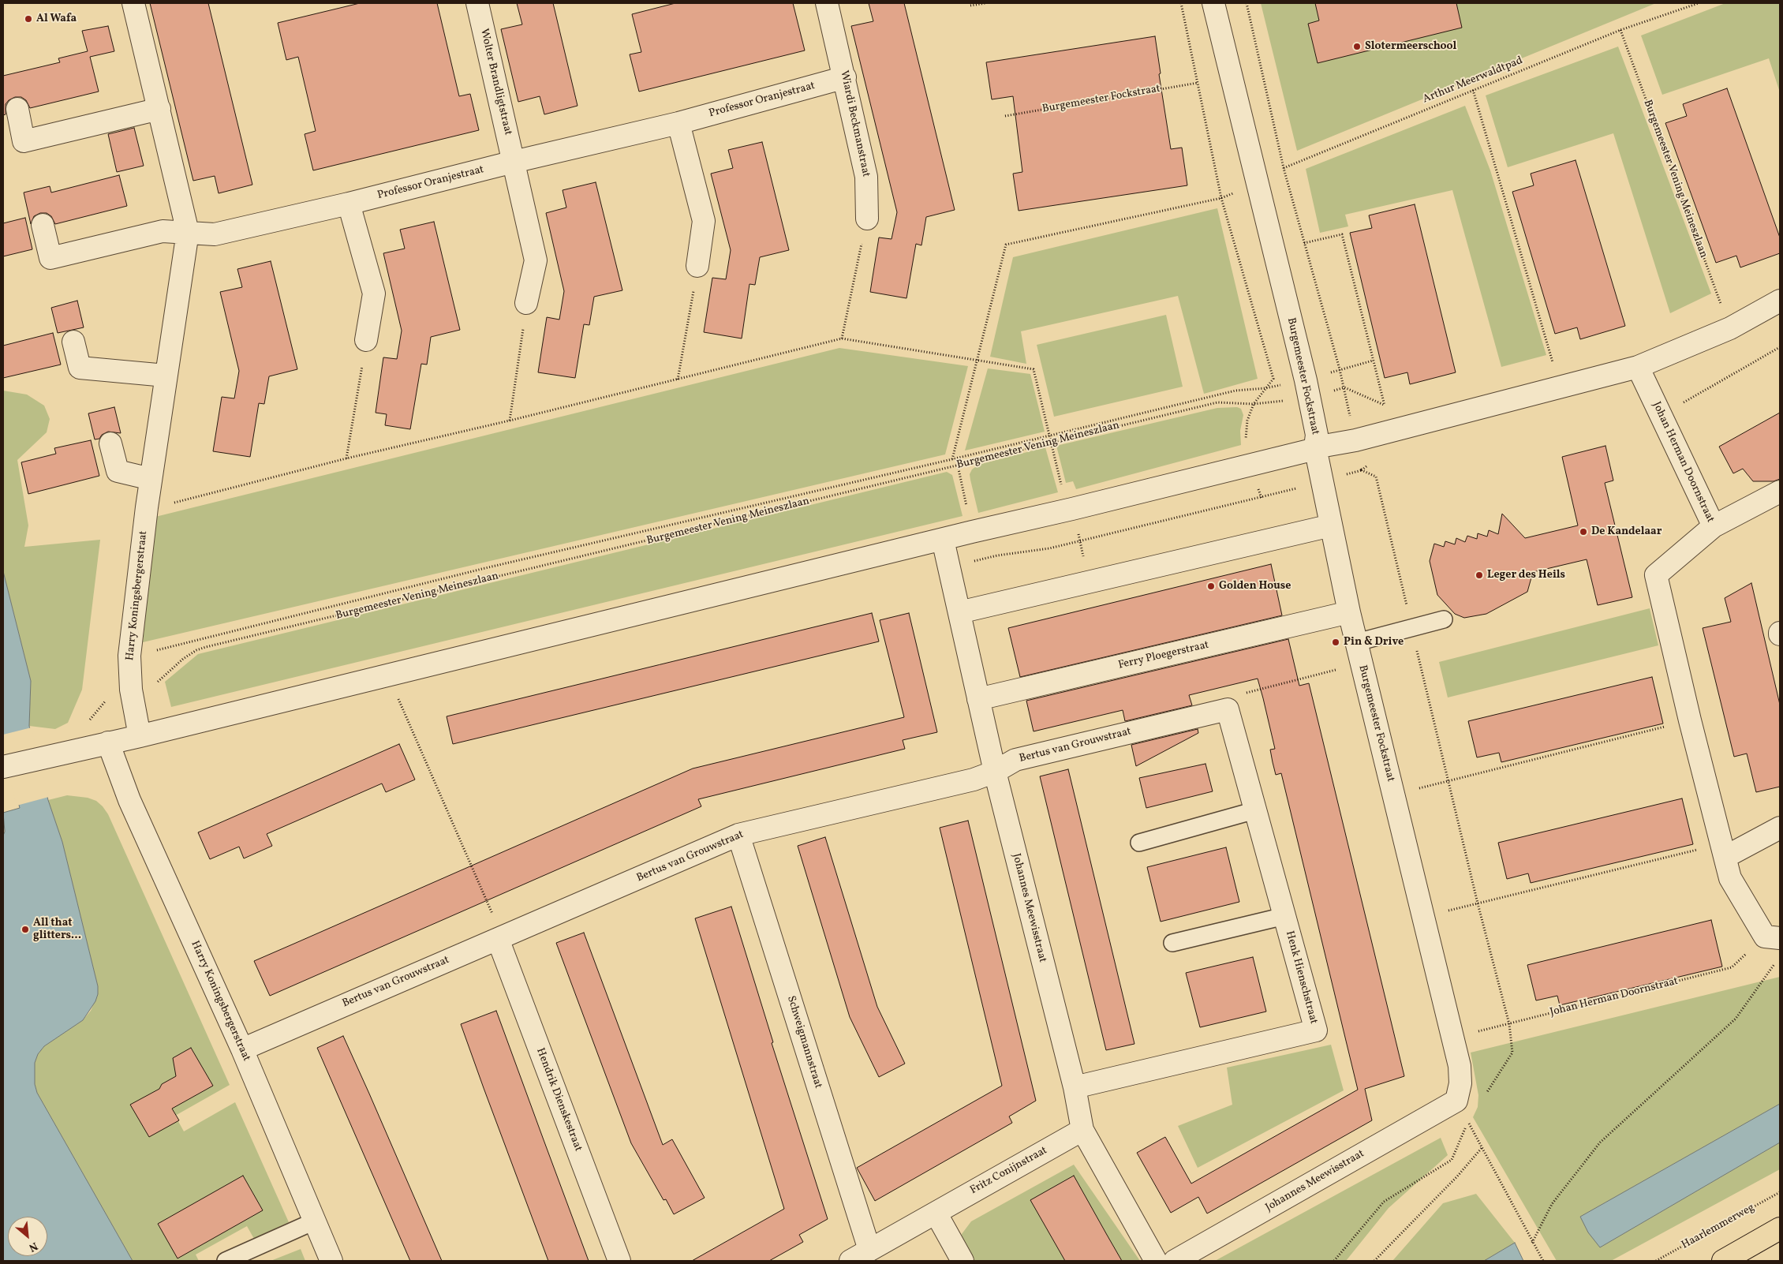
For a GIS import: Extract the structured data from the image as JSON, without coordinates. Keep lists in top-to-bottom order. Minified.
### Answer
{"streets":{"street":["Wolter Brandligtstraat","Burgemeester Fockstraat","Professor Oranjestraat","Wiardi Beckmanstraat","Johan Herman Doornstraat","Harry Koningsbergerstraat","Ferry Ploegerstraat","Bertus van Grouwstraat","Johannes Meewisstraat","Henk Hienschstraat","Schweigmannstraat","Hendrik Dienskestraat","Fritz Conijnstraat"],"path":["Arthur Meerwaldtpad","Burgemeester Vening Meineszlaan","Haarlemmerweg"]},"crossings":[["Arthur Meerwaldtpad","Burgemeester Fockstraat"],["Arthur Meerwaldtpad","Burgemeester Vening Meineszlaan"],["Wolter Brandligtstraat","Professor Oranjestraat"],["Burgemeester Fockstraat","Burgemeester Vening Meineszlaan"],["Burgemeester Fockstraat","Johan Herman Doornstraat"],["Burgemeester Fockstraat","Ferry Ploegerstraat"],["Burgemeester Fockstraat","Johannes Meewisstraat"],["Professor Oranjestraat","Wiardi Beckmanstraat"],["Professor Oranjestraat","Harry Koningsbergerstraat"],["Burgemeester Vening Meineszlaan","Harry Koningsbergerstraat"],["Harry Koningsbergerstraat","Bertus van Grouwstraat"],["Ferry Ploegerstraat","Johannes Meewisstraat"],["Bertus van Grouwstraat","Johannes Meewisstraat"],["Bertus van Grouwstraat","Henk Hienschstraat"],["Bertus van Grouwstraat","Schweigmannstraat"],["Bertus van Grouwstraat","Hendrik Dienskestraat"],["Johannes Meewisstraat","Henk Hienschstraat"],["Johannes Meewisstraat","Fritz Conijnstraat"],["Schweigmannstraat","Fritz Conijnstraat"]],"places":["Al Wafa","Slotermeerschool","De Kandelaar","Leger des Heils","Golden House","Pin & Drive","All that glitters..."],"north":"bottom right"}
